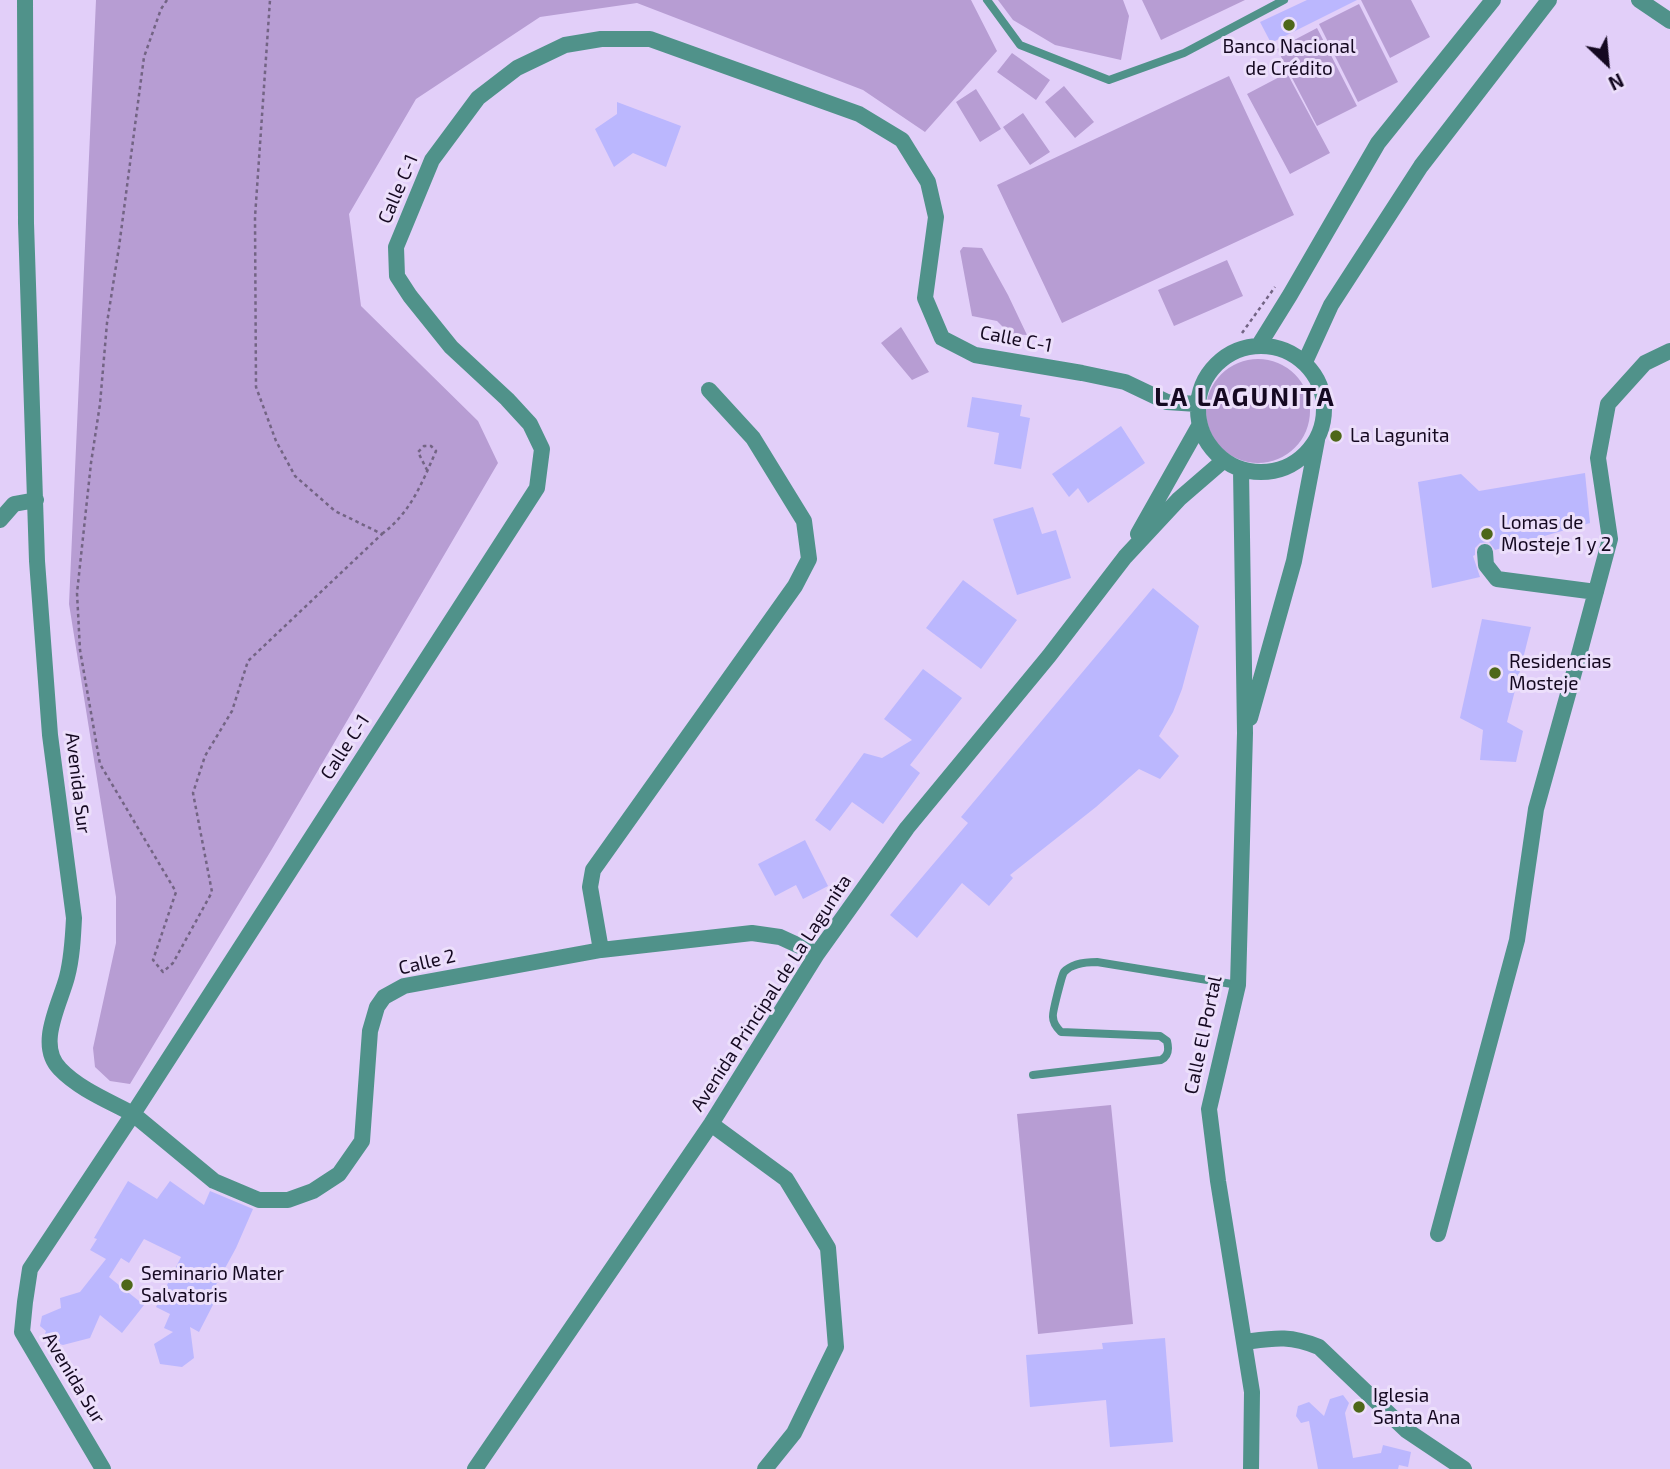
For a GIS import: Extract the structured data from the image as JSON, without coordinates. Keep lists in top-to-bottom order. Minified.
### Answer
{"streets":{"street":["Calle C-1","Avenida Sur","Calle 2","Avenida Principal de La Lagunita","Calle El Portal"]},"crossings":[["Calle C-1","Avenida Sur"],["Calle C-1","Calle 2"],["Calle C-1","Avenida Principal de La Lagunita"],["Calle C-1","Calle El Portal"],["Avenida Sur","Calle 2"],["Calle 2","Avenida Principal de La Lagunita"],["Avenida Principal de La Lagunita","Calle El Portal"]],"districts":["LA LAGUNITA"],"places":["Banco Nacional de Crédito","La Lagunita","Lomas de Mosteje 1 y 2","Residencias Mosteje","Seminario Mater Salvatoris","Iglesia Santa Ana"],"north":"bottom right"}
